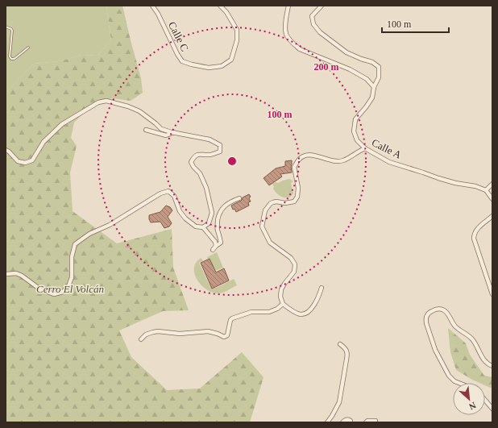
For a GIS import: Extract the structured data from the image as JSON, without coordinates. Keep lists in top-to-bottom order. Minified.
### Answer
{"streets":{"street":["Calle C","Calle A"]},"parks":["Cerro El Volcán"],"scale_bar":"100 m","north":"bottom right","rings":["200 m","100 m"]}
